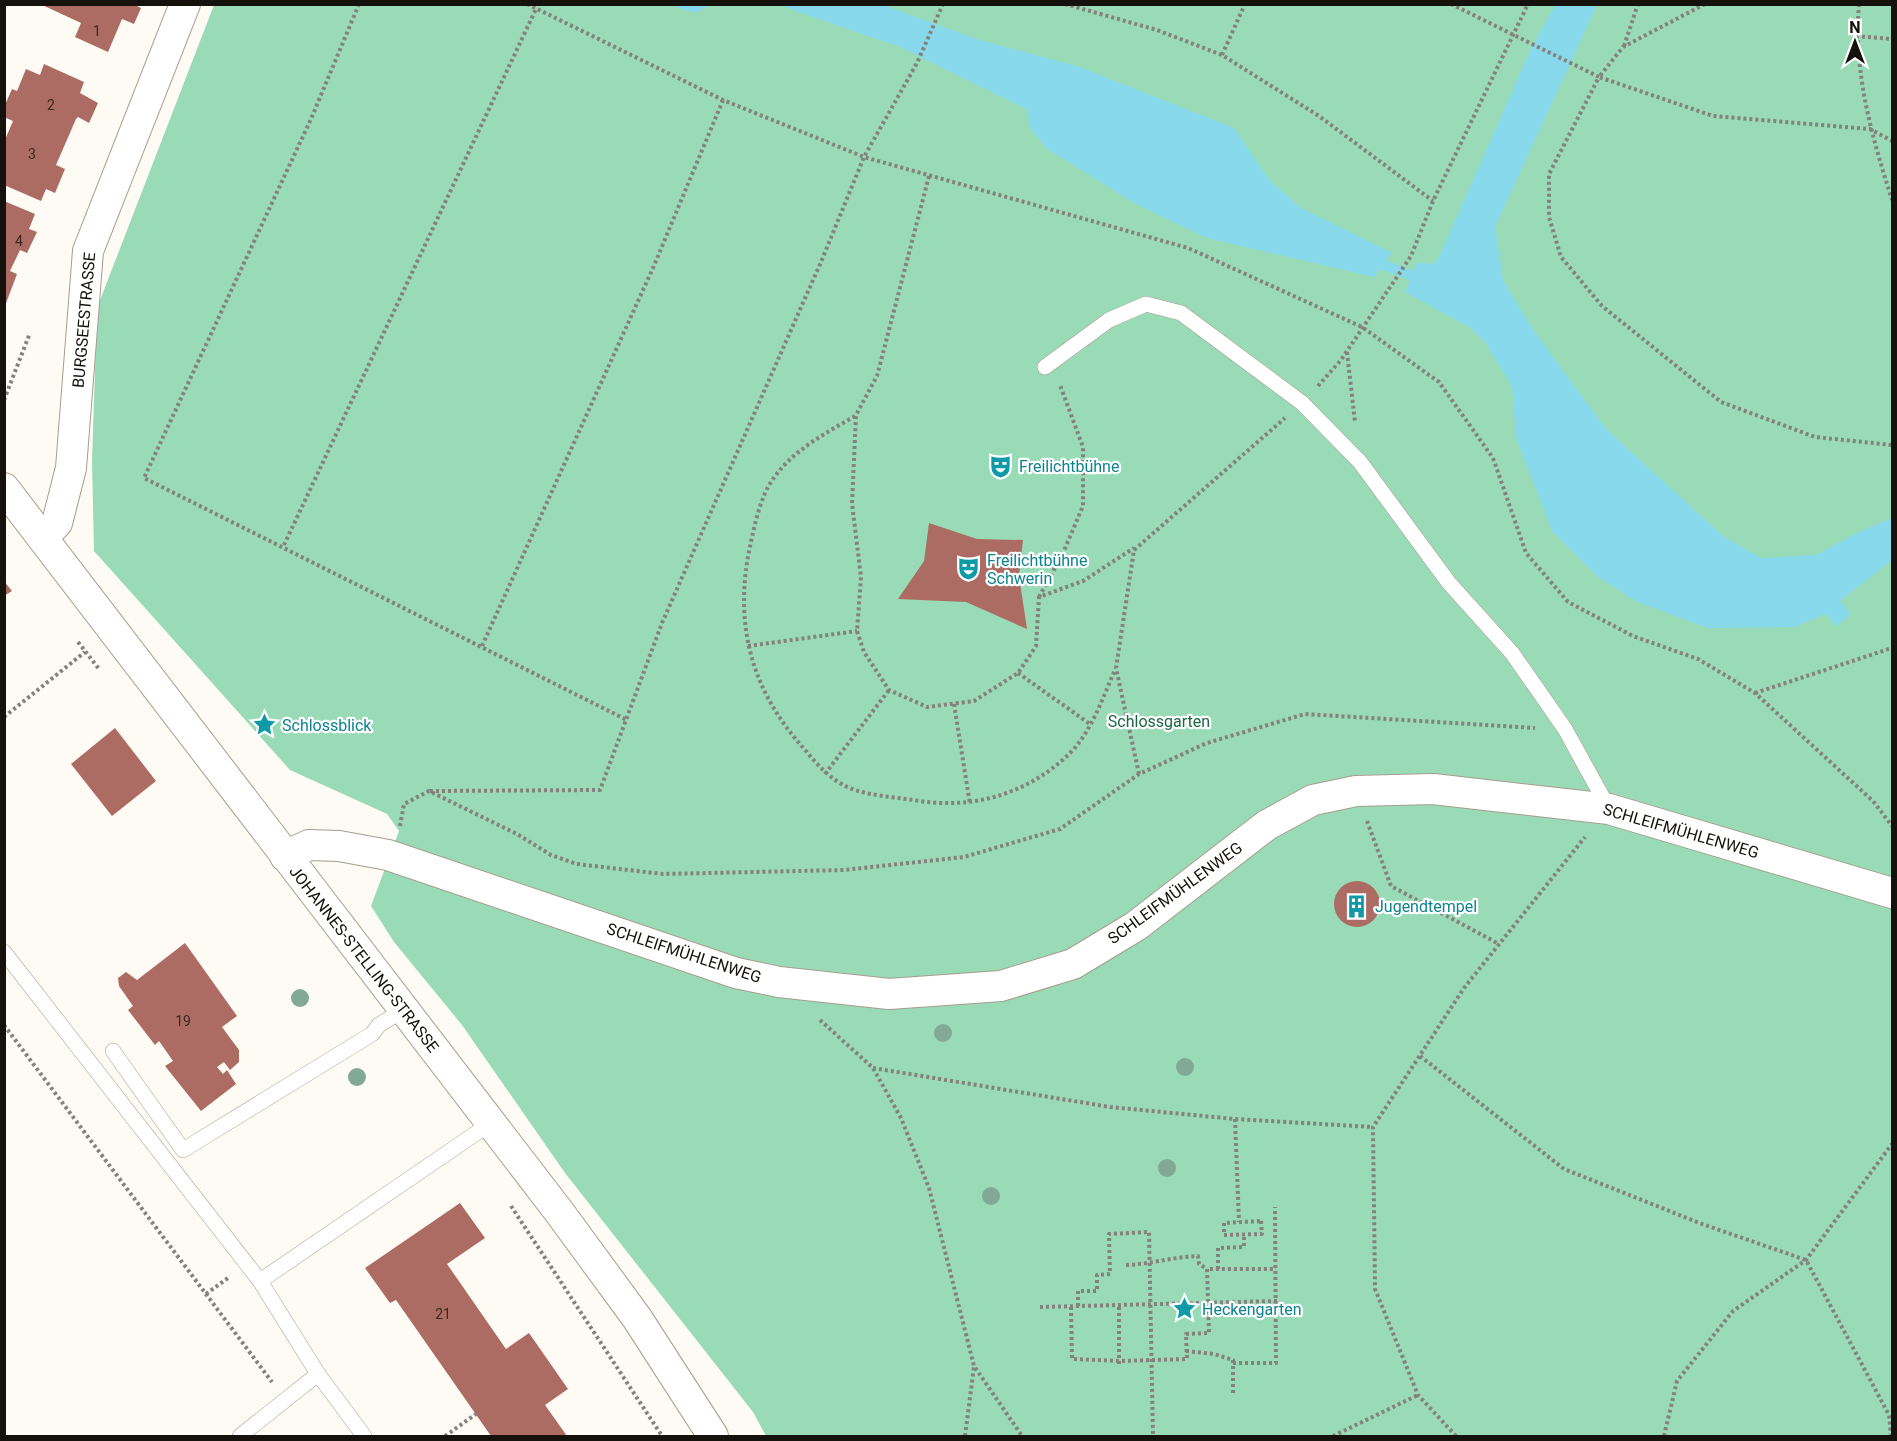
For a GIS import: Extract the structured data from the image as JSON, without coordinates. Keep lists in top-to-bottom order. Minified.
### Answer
{"streets":{"street":["BURGSEESTRASSE","SCHLEIFMÜHLENWEG","JOHANNES-STELLING-STRASSE"]},"crossings":[["BURGSEESTRASSE","JOHANNES-STELLING-STRASSE"],["SCHLEIFMÜHLENWEG","JOHANNES-STELLING-STRASSE"]],"parks":["Schlossgarten"],"places":{"theatre":["Freilichtbühne","Freilichtbühne Schwerin"],"place":["Schlossblick","Heckengarten"],"building":["Jugendtempel"]},"house_numbers":["1","2","3","4","19","21"],"north":"top"}
